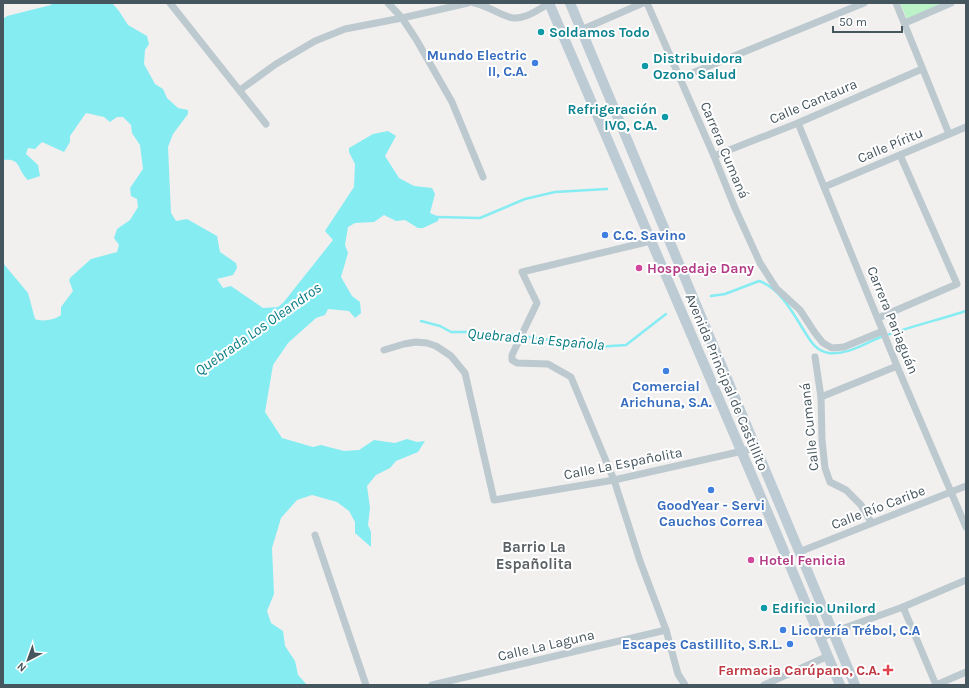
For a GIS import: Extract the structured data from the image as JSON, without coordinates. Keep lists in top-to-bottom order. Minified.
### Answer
{"streets":{"main road":["Avenida Principal de Castillito"],"street":["Calle Cantaura","Calle Píritu","Carrera Cumaná","Carrera Pariaguán","Calle Cumaná","Calle La Españolita","Calle Río Caribe","Calle La Laguna"]},"crossings":[["Calle Cantaura","Carrera Cumaná"],["Calle Cantaura","Carrera Pariaguán"],["Calle Píritu","Carrera Pariaguán"],["Carrera Cumaná","Carrera Pariaguán"],["Carrera Pariaguán","Calle Río Caribe"],["Avenida Principal de Castillito","Calle La Españolita"],["Avenida Principal de Castillito","Calle Río Caribe"],["Calle Cumaná","Calle Río Caribe"]],"districts":["Barrio La Españolita"],"water":["Quebrada Los Oleandros","Quebrada La Española"],"places":{"other":["Soldamos Todo","Mundo Electric II, C.A.","Distribuidora Ozono Salud","Refrigeración IVO, C.A.","C.C. Savino","Hospedaje Dany","Comercial Arichuna, S.A.","GoodYear - Servi Cauchos Correa","Hotel Fenicia","Edificio Unilord","Licorería Trébol, C.A","Escapes Castillito, S.R.L."],"health":["Farmacia Carúpano, C.A."]},"scale_bar":"50 m","north":"bottom left"}
